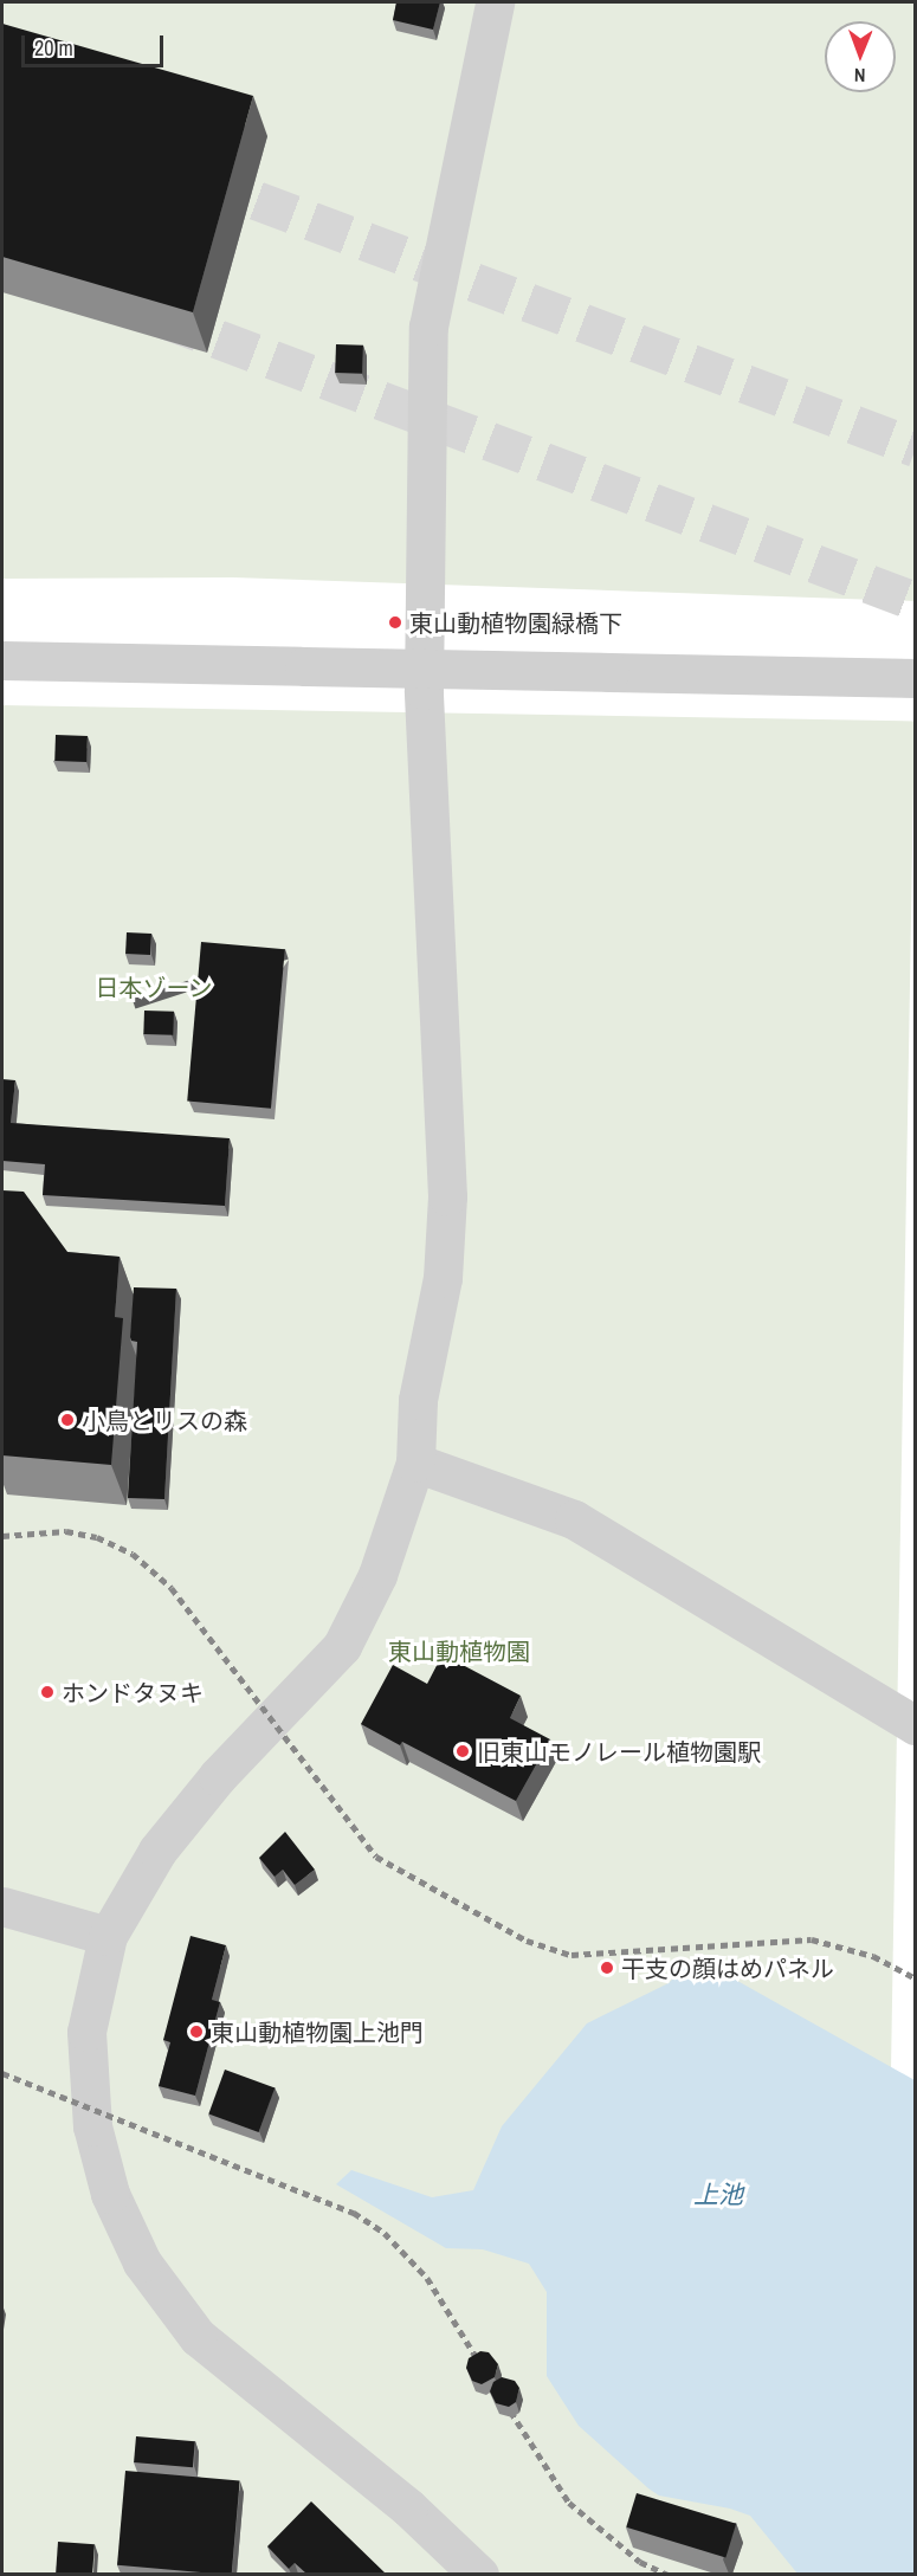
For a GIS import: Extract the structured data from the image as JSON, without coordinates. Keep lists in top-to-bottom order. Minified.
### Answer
{"water":["上池"],"parks":["日本ゾーン","東山動植物園"],"places":["東山動植物園緑橋下","小鳥とリスの森","ホンドタヌキ","旧東山モノレール植物園駅","干支の顔はめパネル","東山動植物園上池門"],"scale_bar":"20 m","north":"bottom"}
